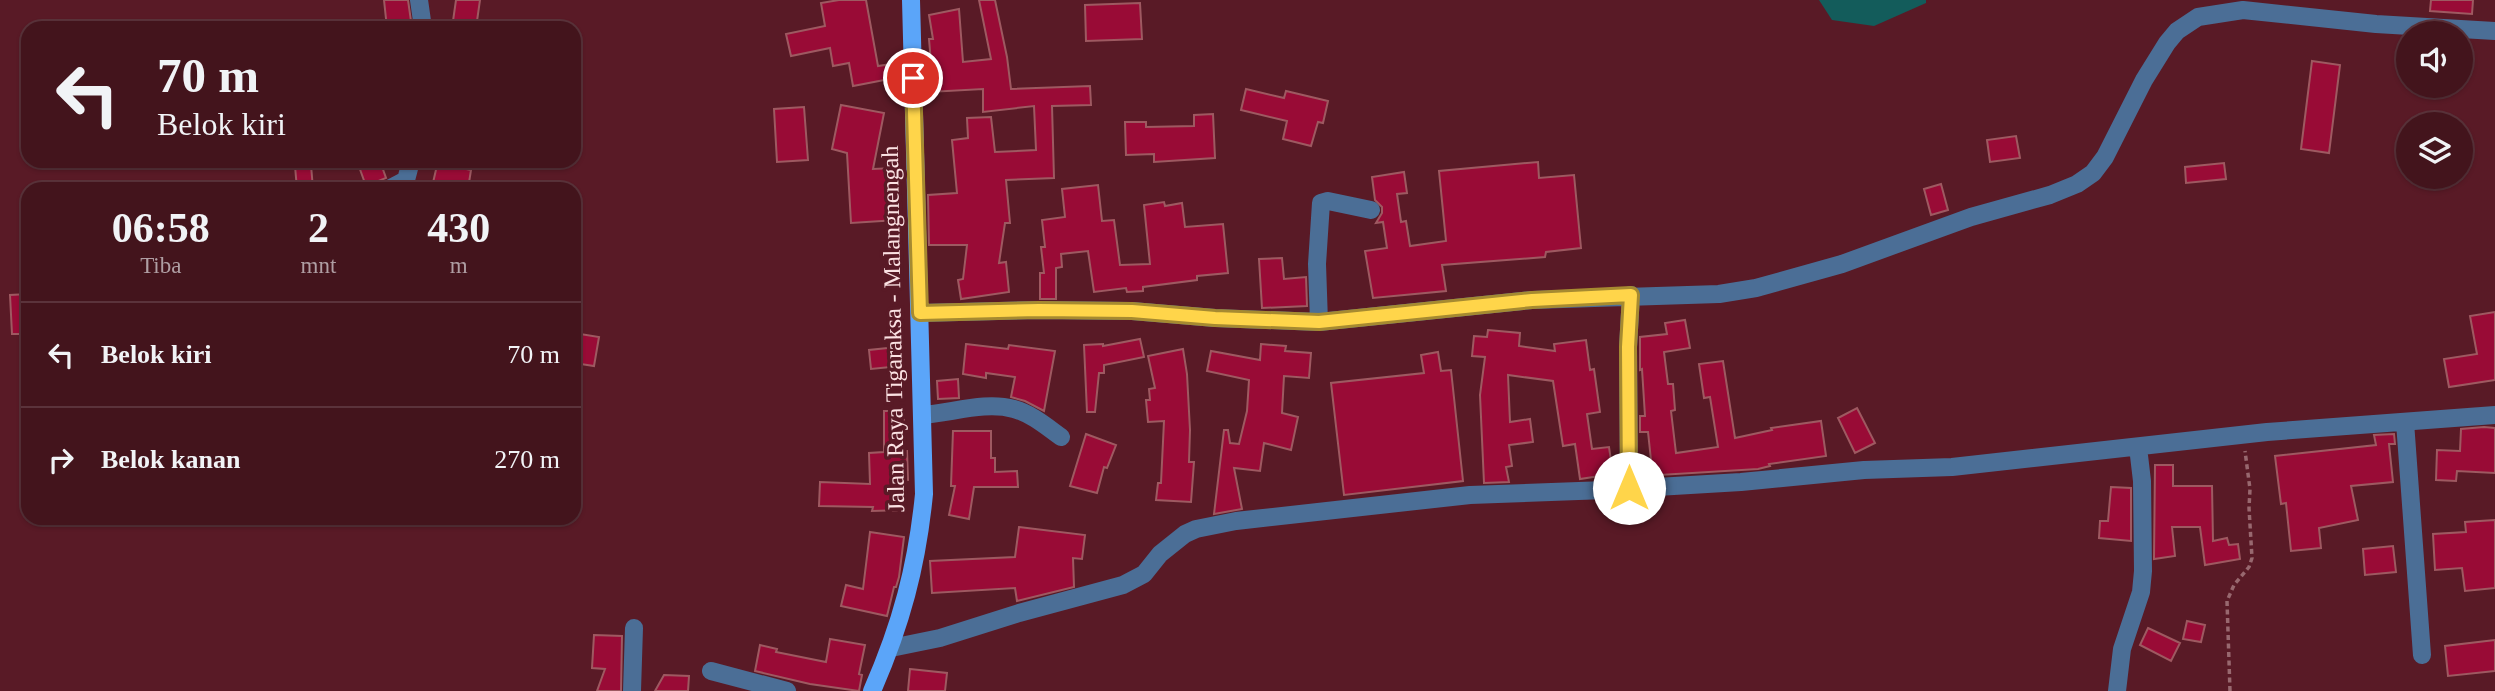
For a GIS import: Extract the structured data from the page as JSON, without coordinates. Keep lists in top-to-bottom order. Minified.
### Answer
{"streets":{"main road":["Jalan Raya Tigaraksa - Malangnengah"]},"page":{"turn":["70 m","Belok kiri"],"eta":["06:58","Tiba","2","mnt","430","m"],"list":[{"name":"Belok kiri","value":"70 m"},{"name":"Belok kanan","value":"270 m"}]}}
